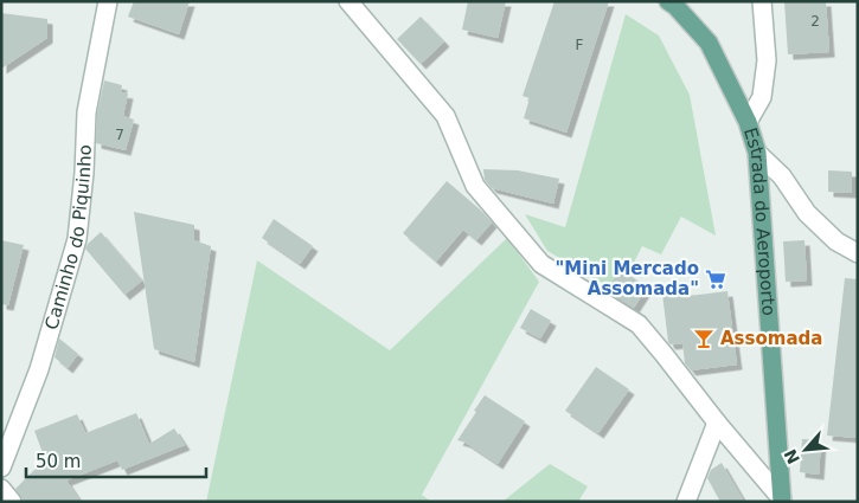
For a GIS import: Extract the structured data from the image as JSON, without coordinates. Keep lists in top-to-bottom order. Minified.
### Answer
{"streets":{"main road":["Estrada do Aeroporto"],"street":["Caminho do Piquinho"]},"places":{"supermarket":["\"Mini Mercado Assomada\""],"bar":["Assomada"]},"house_numbers":["2","F","7"],"scale_bar":"50 m","north":"bottom left"}
